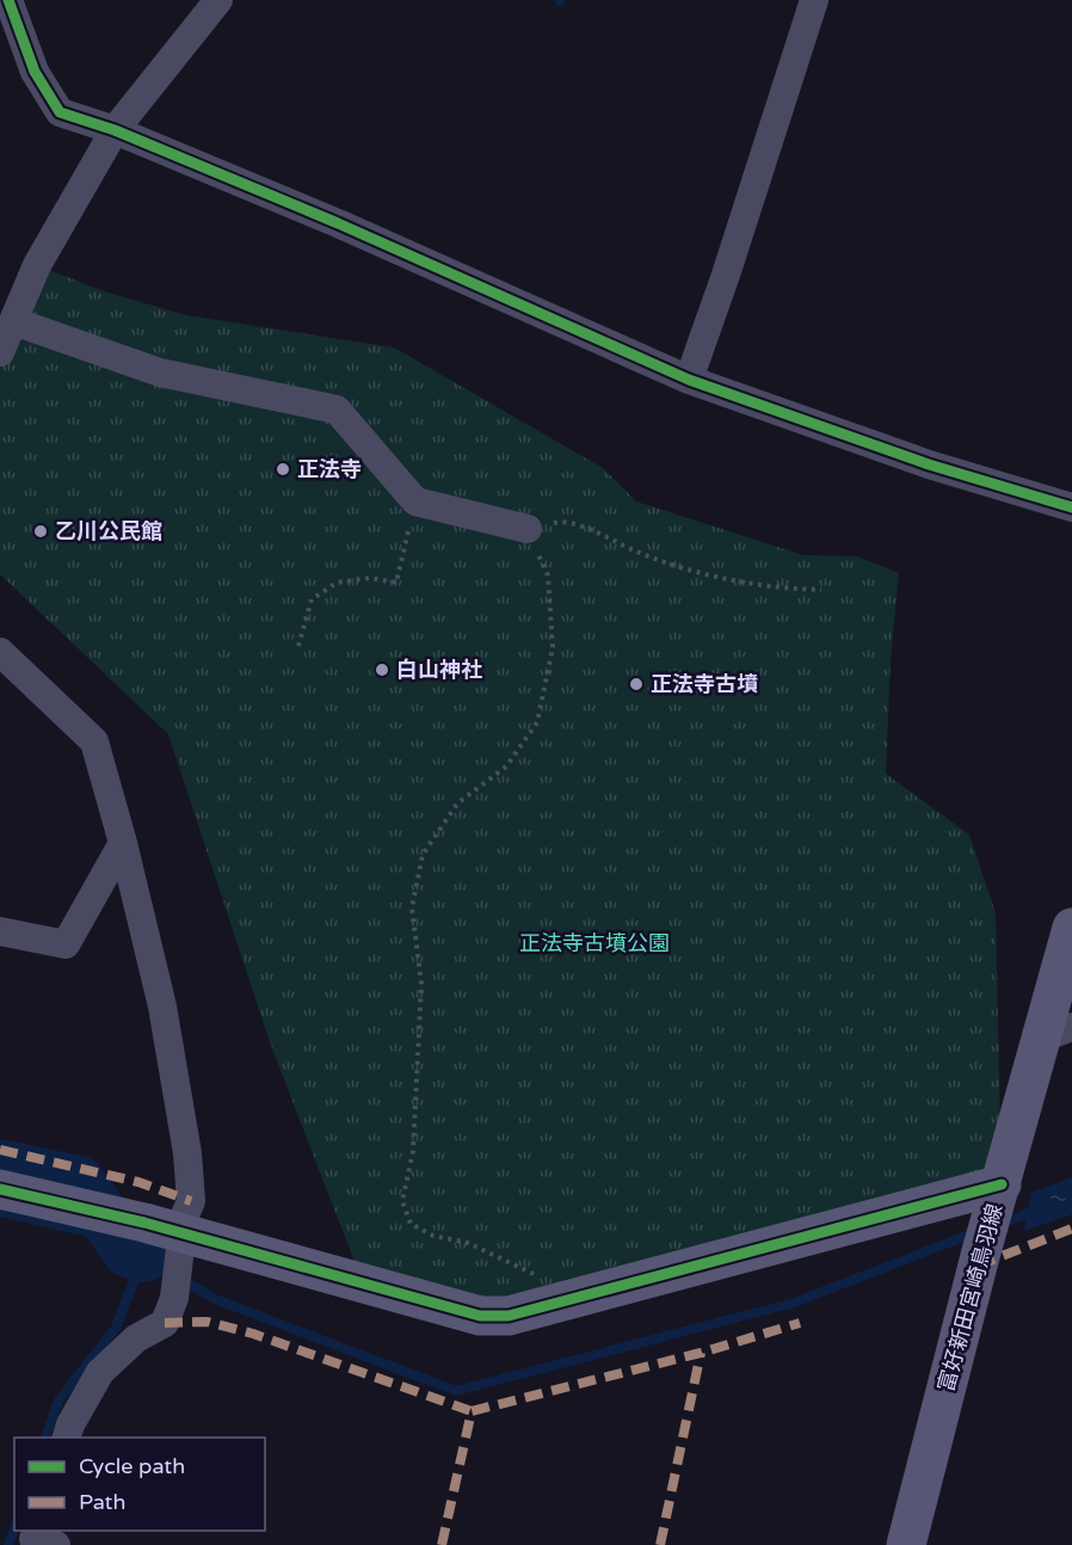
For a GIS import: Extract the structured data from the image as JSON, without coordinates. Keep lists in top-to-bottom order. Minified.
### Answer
{"streets":{"street":["富好新田宮崎鳥羽線"]},"parks":["正法寺古墳公園"],"places":["正法寺","乙川公民館","白山神社","正法寺古墳"],"legend":["Cycle path","Path"]}
